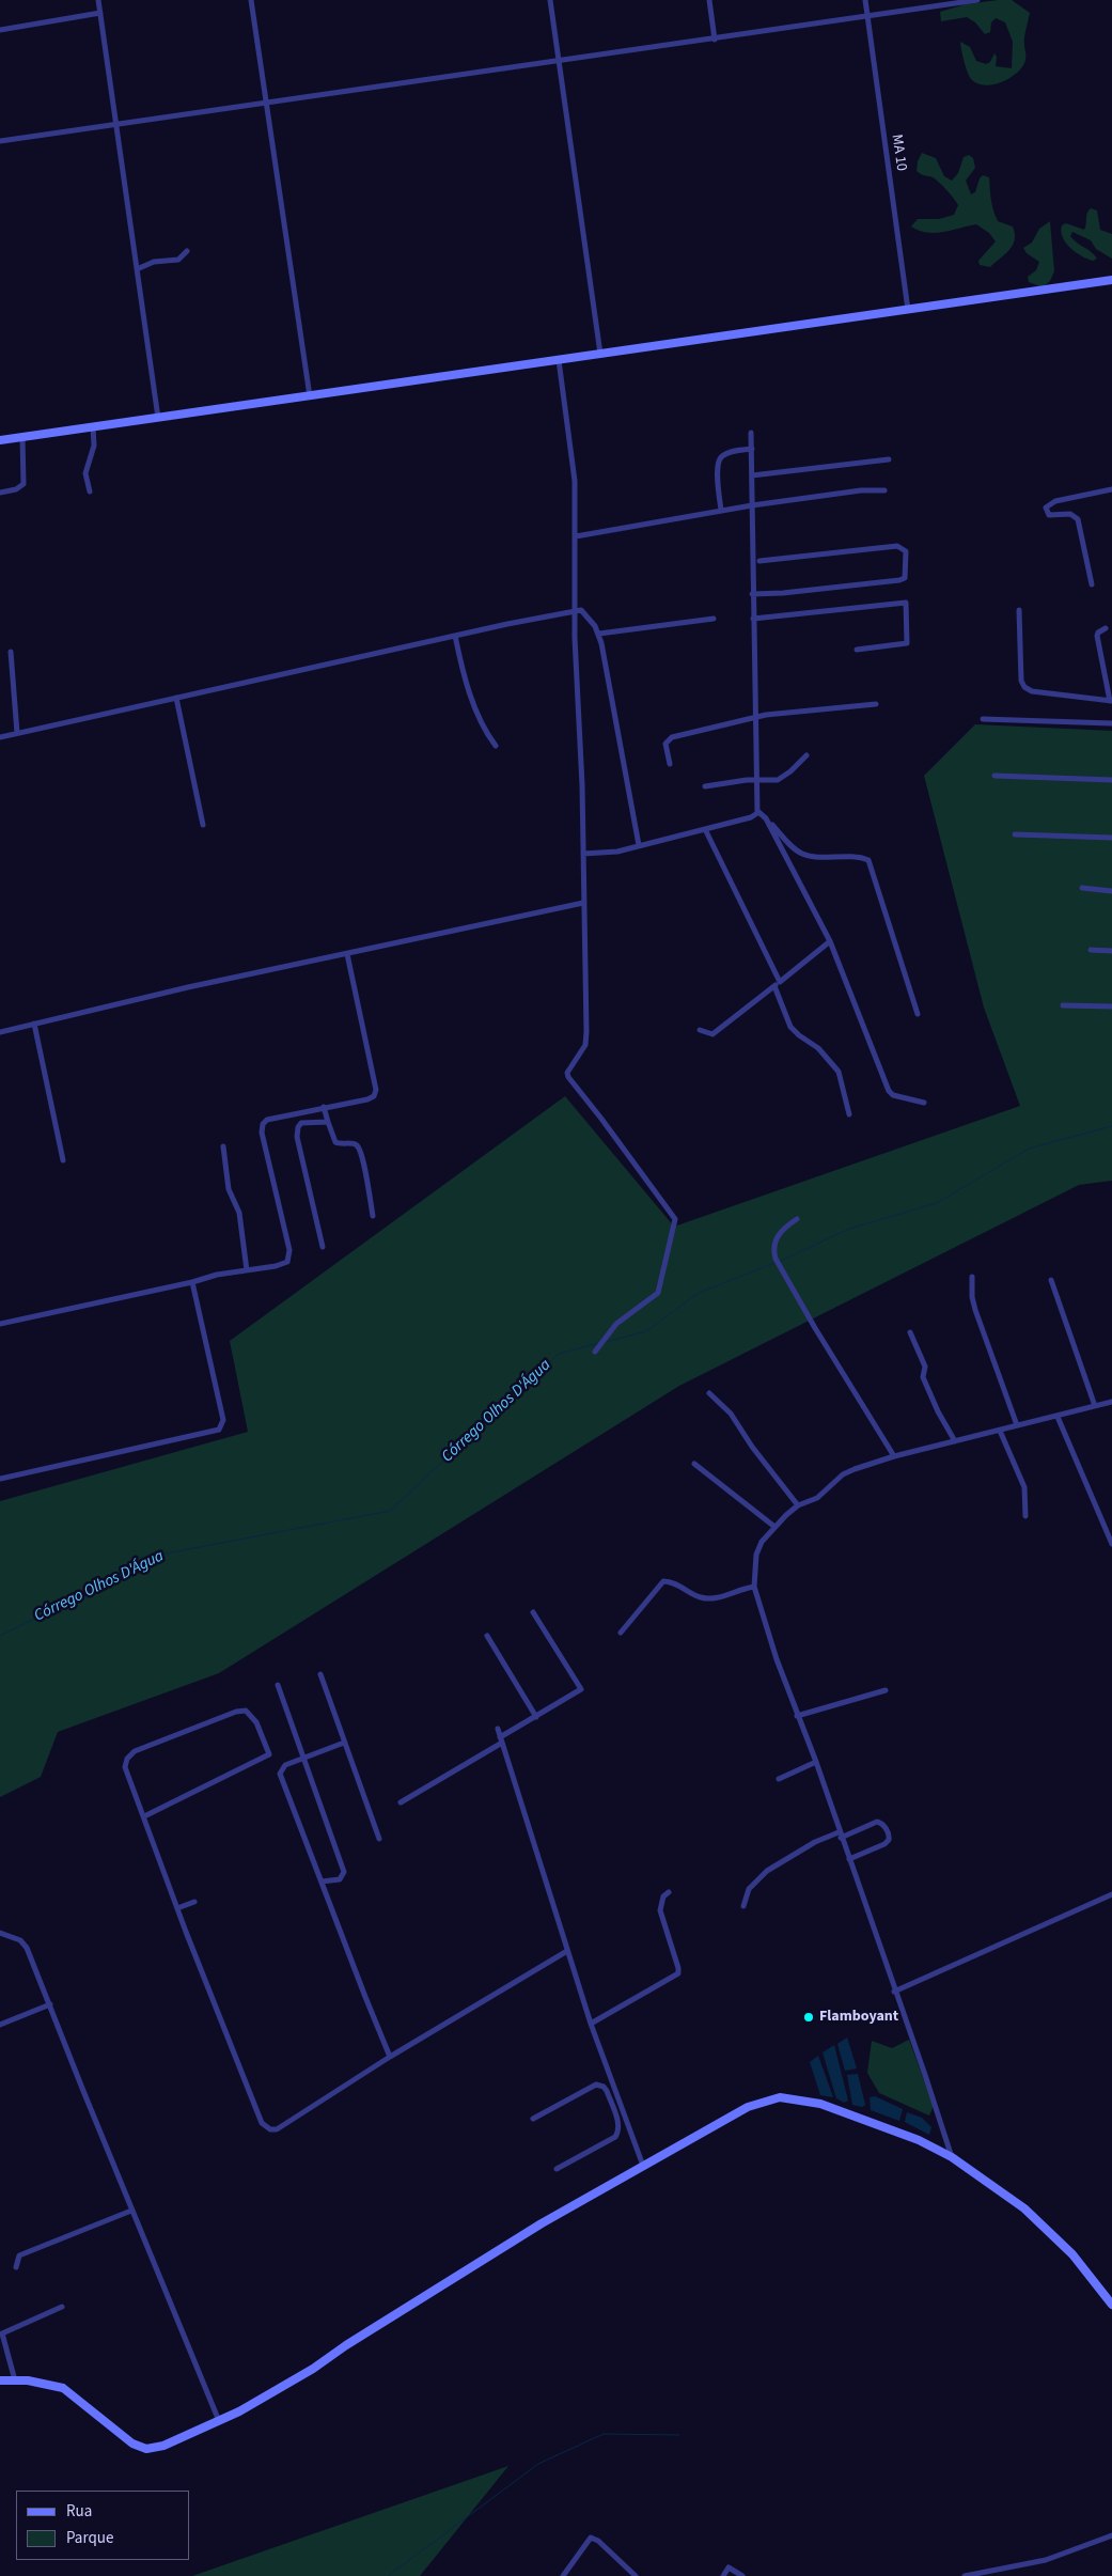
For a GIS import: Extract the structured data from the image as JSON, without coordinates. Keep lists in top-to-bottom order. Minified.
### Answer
{"streets":{"street":["MA 10"]},"water":["Córrego Olhos D'Água"],"places":["Flamboyant"],"legend":["Rua","Parque"]}
